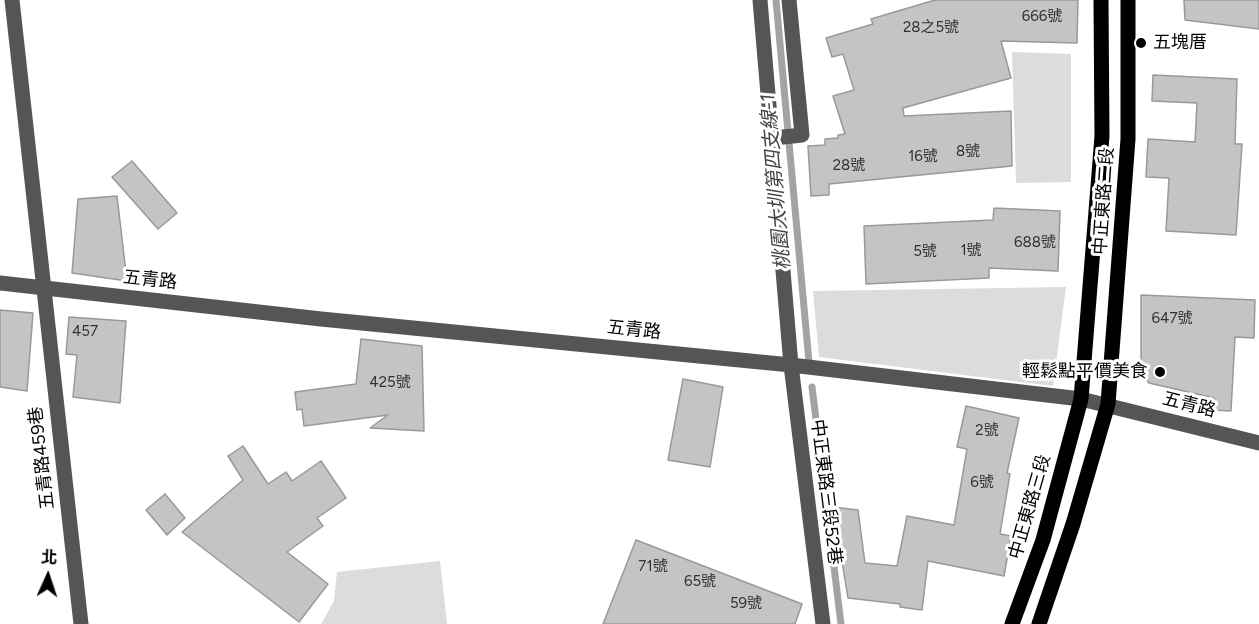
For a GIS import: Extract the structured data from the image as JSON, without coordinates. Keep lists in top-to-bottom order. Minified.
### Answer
{"streets":{"main road":["中正東路二段","中正東路三段"],"street":["五青路","五青路459巷","中正東路三段52巷"]},"crossings":[["中正東路二段","五青路"],["中正東路二段","中正東路三段"],["五青路","五青路459巷"],["五青路","中正東路三段52巷"],["五青路","中正東路三段"]],"water":["桃園大圳第四支線-1"],"places":["五塊厝","輕鬆點平價美食"],"house_numbers":["666號","28之5號","8號","16號","28號","688號","1號","5號","647號","457","425號","2號","6號","71號","65號","59號"],"north":"top"}
